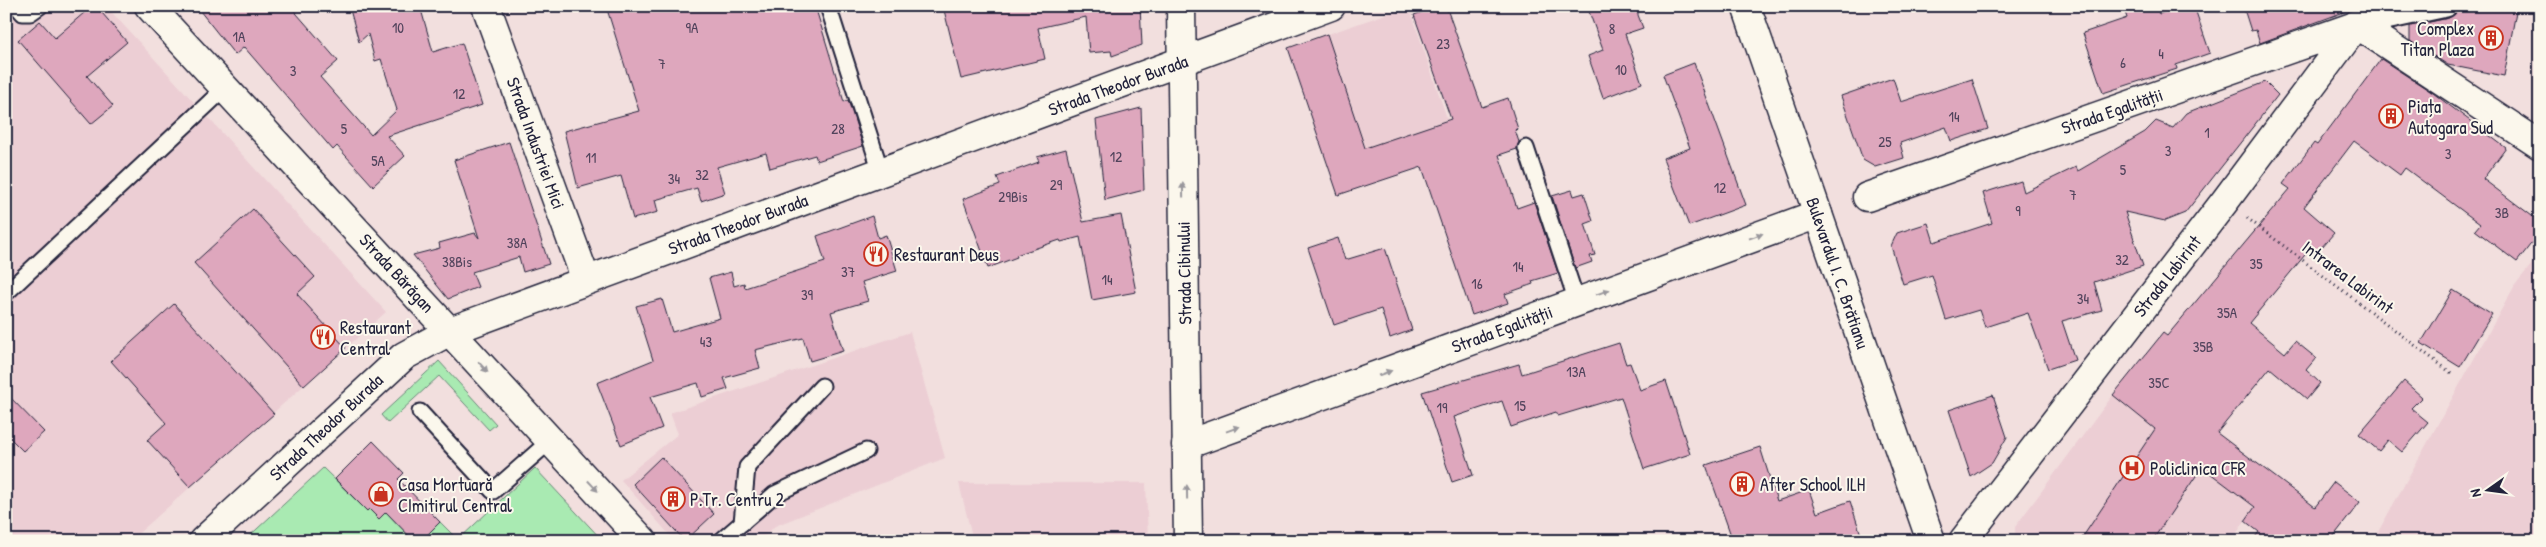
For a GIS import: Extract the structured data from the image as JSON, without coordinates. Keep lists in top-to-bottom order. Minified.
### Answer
{"streets":{"street":["Strada Theodor Burada","Strada Egalității","Strada Industriei Mici","Strada Bărăgan","Strada Cibinului","Bulevardul I. C. Brătianu","Strada Labirint"],"path":["Intrarea Labirint"]},"crossings":[["Strada Theodor Burada","Strada Industriei Mici"],["Strada Theodor Burada","Strada Bărăgan"],["Strada Theodor Burada","Strada Cibinului"],["Strada Egalității","Strada Cibinului"],["Strada Egalității","Bulevardul I. C. Brătianu"],["Strada Egalității","Strada Labirint"],["Strada Labirint","Intrarea Labirint"]],"one_way":["Strada Egalității","Strada Bărăgan","Strada Cibinului"],"places":{"building":["Complex Titan Plaza","Piața Autogara Sud","After School ILH","P.Tr. Centru 2"],"restaurant":["Restaurant Deus","Restaurant Central"],"hospital":["Policlinica CFR"],"shop":["Casa Mortuară CImitirul Central"]},"house_numbers":["10","9A","8","1A","23","4","6","7","10","3","12","14","5","28","1","25","3","3","12","11","5A","5","32","34","29","12","7","29Bis","9","3B","38A","32","38Bis","35","14","37","14","16","39","34","35A","43","35B","13A","35C","15","19"],"north":"left"}
